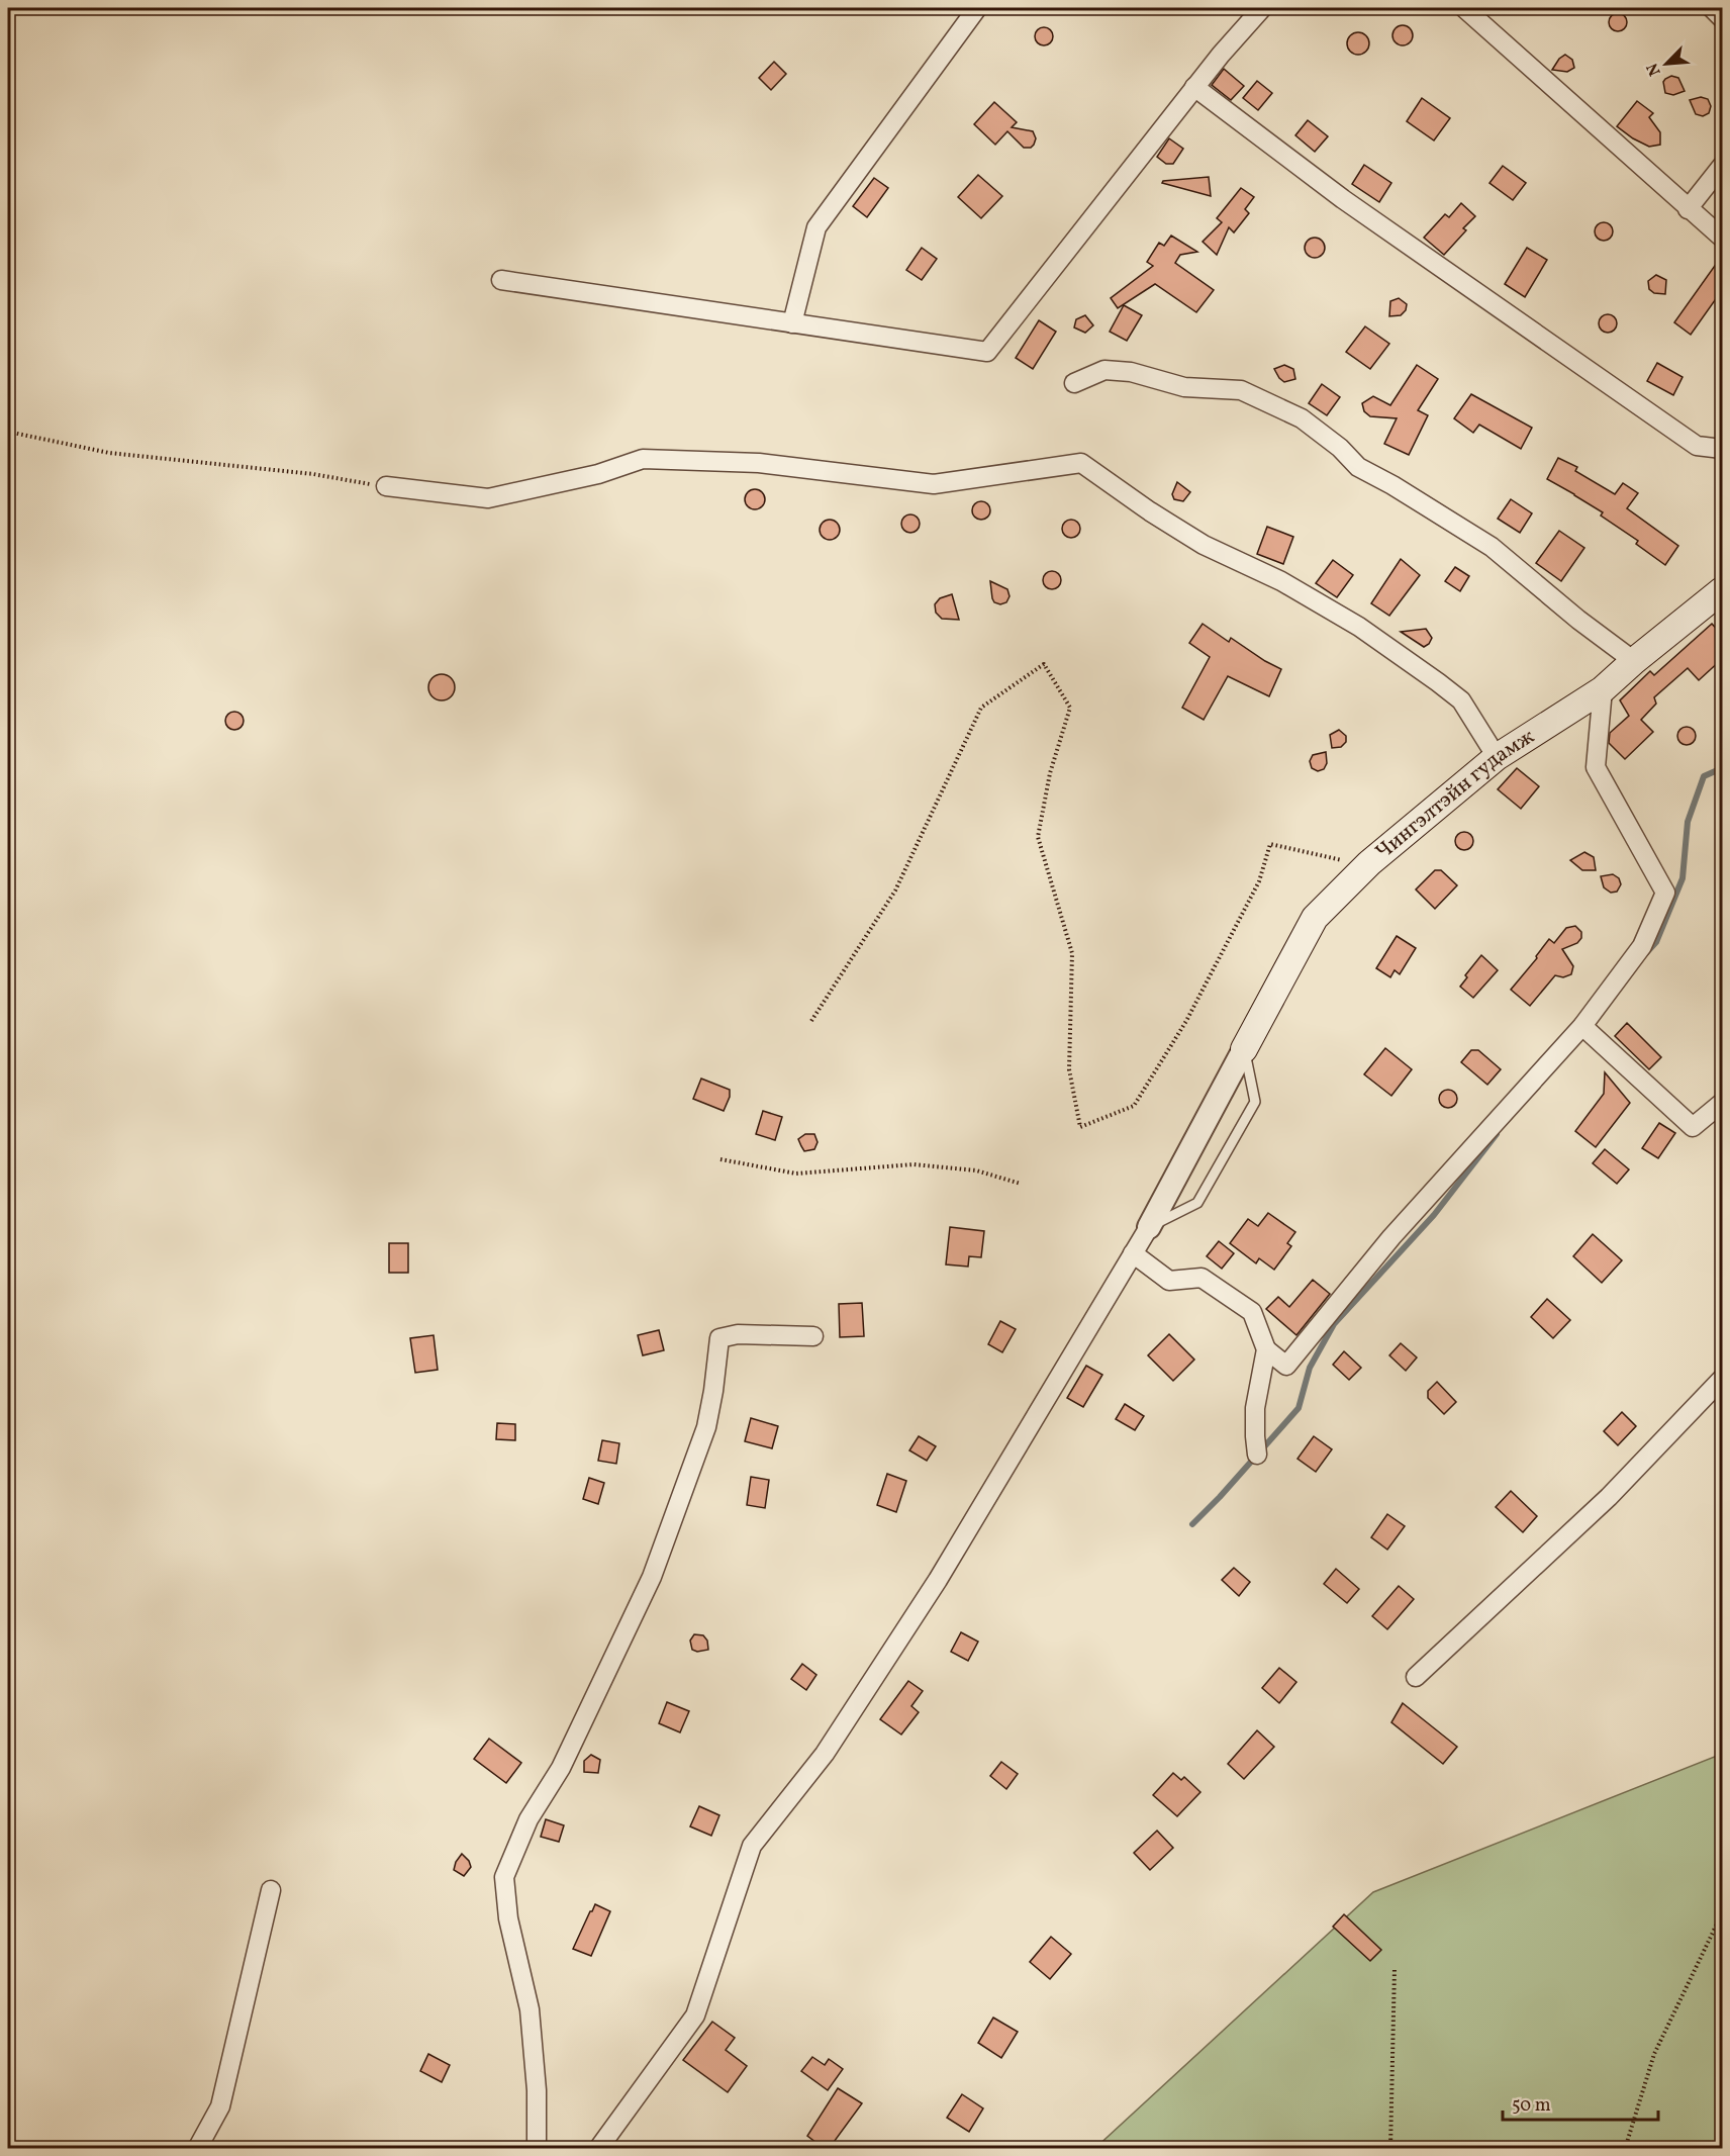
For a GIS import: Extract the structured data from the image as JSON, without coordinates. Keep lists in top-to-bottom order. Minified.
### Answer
{"streets":{"main road":["Чингэлтэйн гудамж"]},"scale_bar":"50 m","north":"bottom left"}
